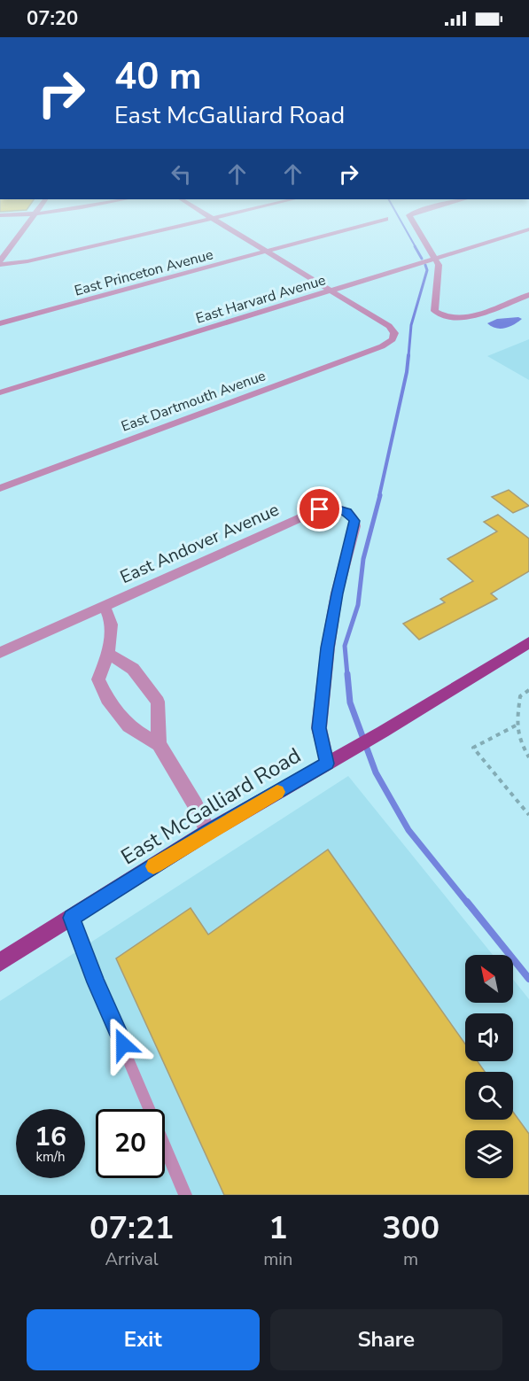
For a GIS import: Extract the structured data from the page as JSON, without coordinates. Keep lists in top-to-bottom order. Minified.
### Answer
{"streets":{"main road":["East McGalliard Road"],"street":["East Princeton Avenue","East Harvard Avenue","East Dartmouth Avenue","East Andover Avenue"]},"crossings":[["East Harvard Avenue","East Dartmouth Avenue"],["East Andover Avenue","East McGalliard Road"]],"north":"top left","page":{"status":"07:20","turn":["40 m","East McGalliard Road"],"speed":"16 km/h","limit":"20","eta":["07:21","Arrival","1","min","300","m"],"buttons":["Exit","Share"]}}
